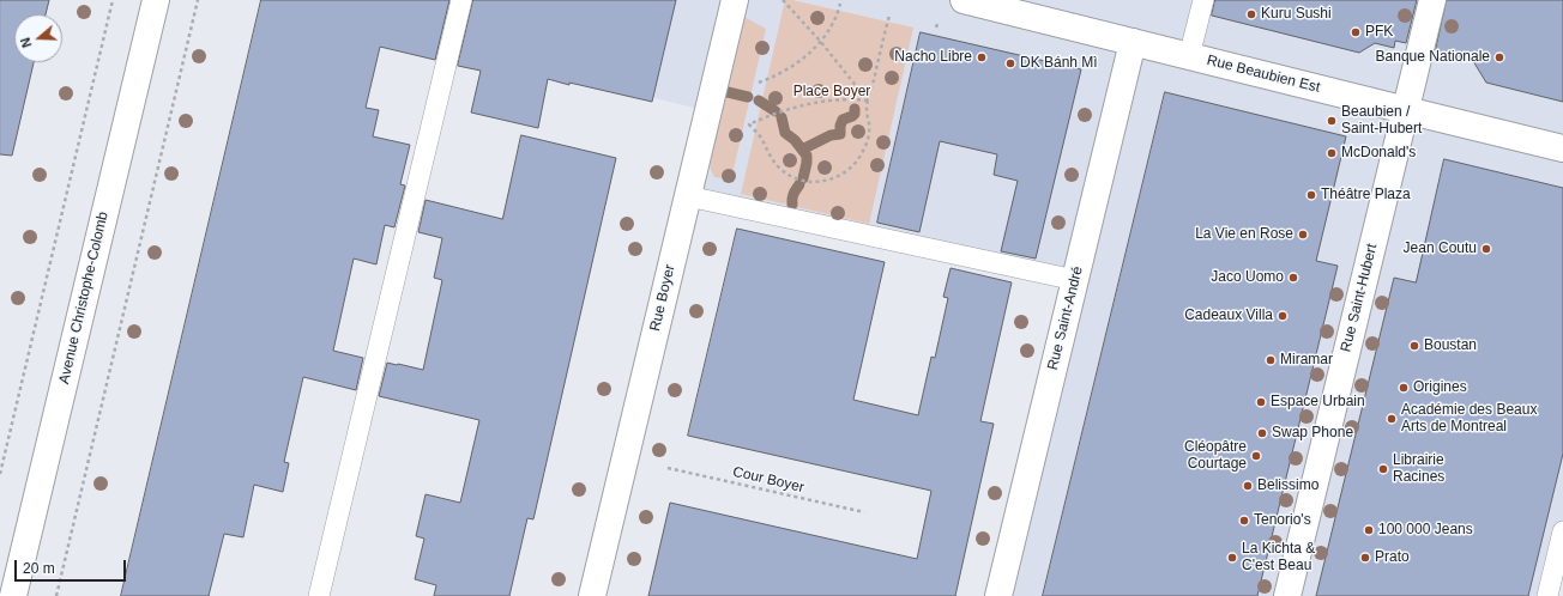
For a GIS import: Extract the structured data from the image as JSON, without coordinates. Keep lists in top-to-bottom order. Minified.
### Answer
{"streets":{"street":["Rue Beaubien Est","Avenue Christophe-Colomb","Rue Boyer","Rue Saint-Hubert","Rue Saint-André"],"path":["Cour Boyer"]},"crossings":[["Rue Beaubien Est","Rue Saint-Hubert"],["Rue Beaubien Est","Rue Saint-André"]],"parks":["Place Boyer"],"places":["Kuru Sushi","PFK","Nacho Libre","Banque Nationale","DK Bánh Mì","Beaubien / Saint-Hubert","McDonald's","Théâtre Plaza","La Vie en Rose","Jean Coutu","Jaco Uomo","Cadeaux Villa","Boustan","Miramar","Origines","Espace Urbain","Académie des Beaux Arts de Montreal","Swap Phone","Cléopâtre Courtage","Librairie Racines","Belissimo","Tenorio's","100 000 Jeans","La Kichta & C'est Beau","Prato"],"scale_bar":"20 m","north":"left"}
